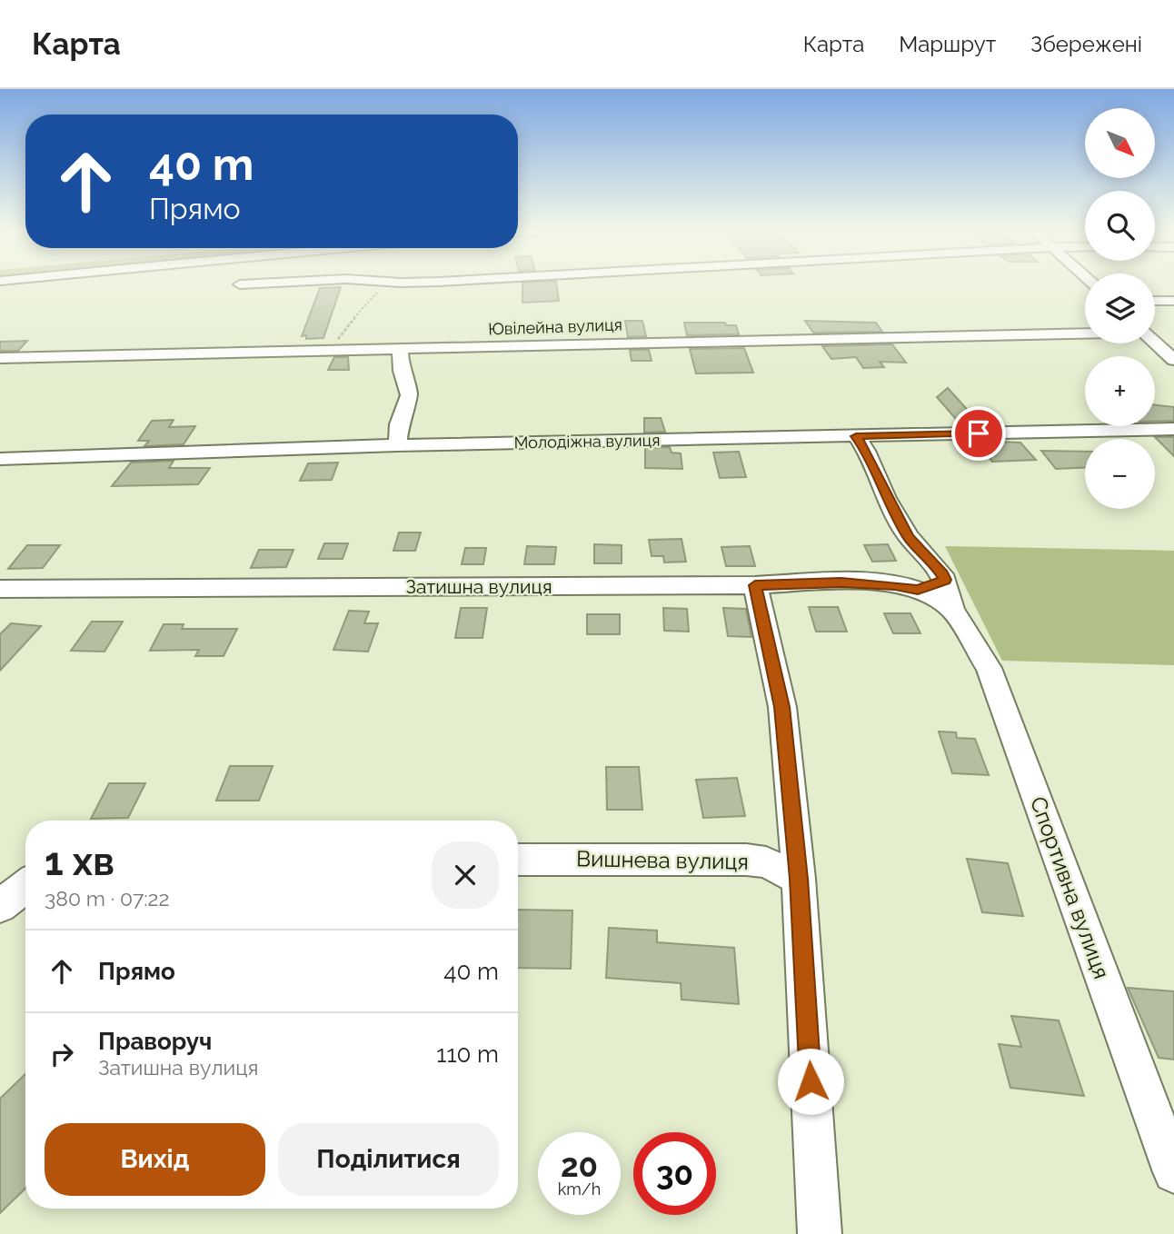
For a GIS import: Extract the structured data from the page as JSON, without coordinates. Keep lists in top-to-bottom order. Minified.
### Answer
{"streets":{"street":["Ювілейна вулиця","Молодіжна вулиця","Затишна вулиця","Вишнева вулиця","Спортивна вулиця"]},"crossings":[["Молодіжна вулиця","Спортивна вулиця"],["Затишна вулиця","Спортивна вулиця"]],"north":"bottom right","page":{"header":"Карта","nav":["Карта","Маршрут","Збережені"],"map_buttons":["+","−"],"turn":["40 m","Прямо"],"heading":["1 хв","380 m · 07:22"],"list":[{"name":"Прямо","value":"40 m"},{"name":"Праворуч","note":"Затишна вулиця","value":"110 m"}],"buttons":["Вихід","Поділитися"],"speed":"20 km/h","limit":"30"}}
